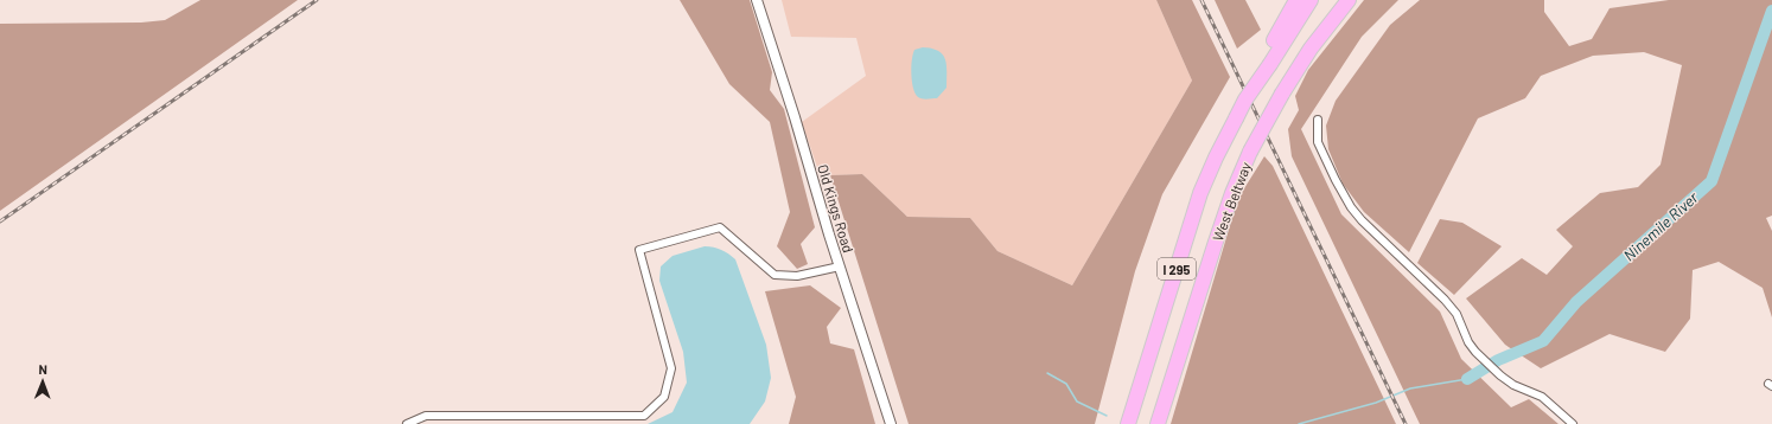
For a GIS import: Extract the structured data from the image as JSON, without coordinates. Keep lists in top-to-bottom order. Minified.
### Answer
{"streets":{"highway":["West Beltway","I 295"],"street":["Old Kings Road"]},"water":["Ninemile River"],"north":"top"}
